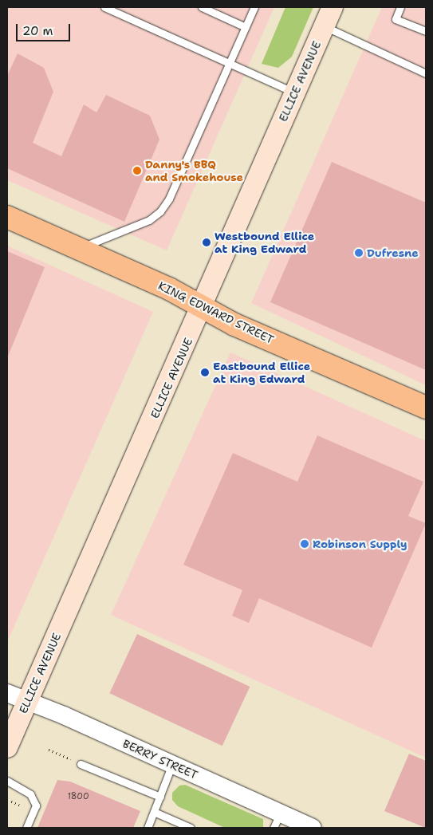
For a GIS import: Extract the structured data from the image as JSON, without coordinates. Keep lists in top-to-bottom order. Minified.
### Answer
{"streets":{"main road":["ELLICE AVENUE","KING EDWARD STREET"],"street":["BERRY STREET"]},"crossings":[["ELLICE AVENUE","KING EDWARD STREET"],["ELLICE AVENUE","BERRY STREET"]],"places":["Danny's BBQ and Smokehouse","Westbound Ellice at King Edward","Dufresne","Eastbound Ellice at King Edward","Robinson Supply"],"house_numbers":["1800"],"scale_bar":"20 m"}
